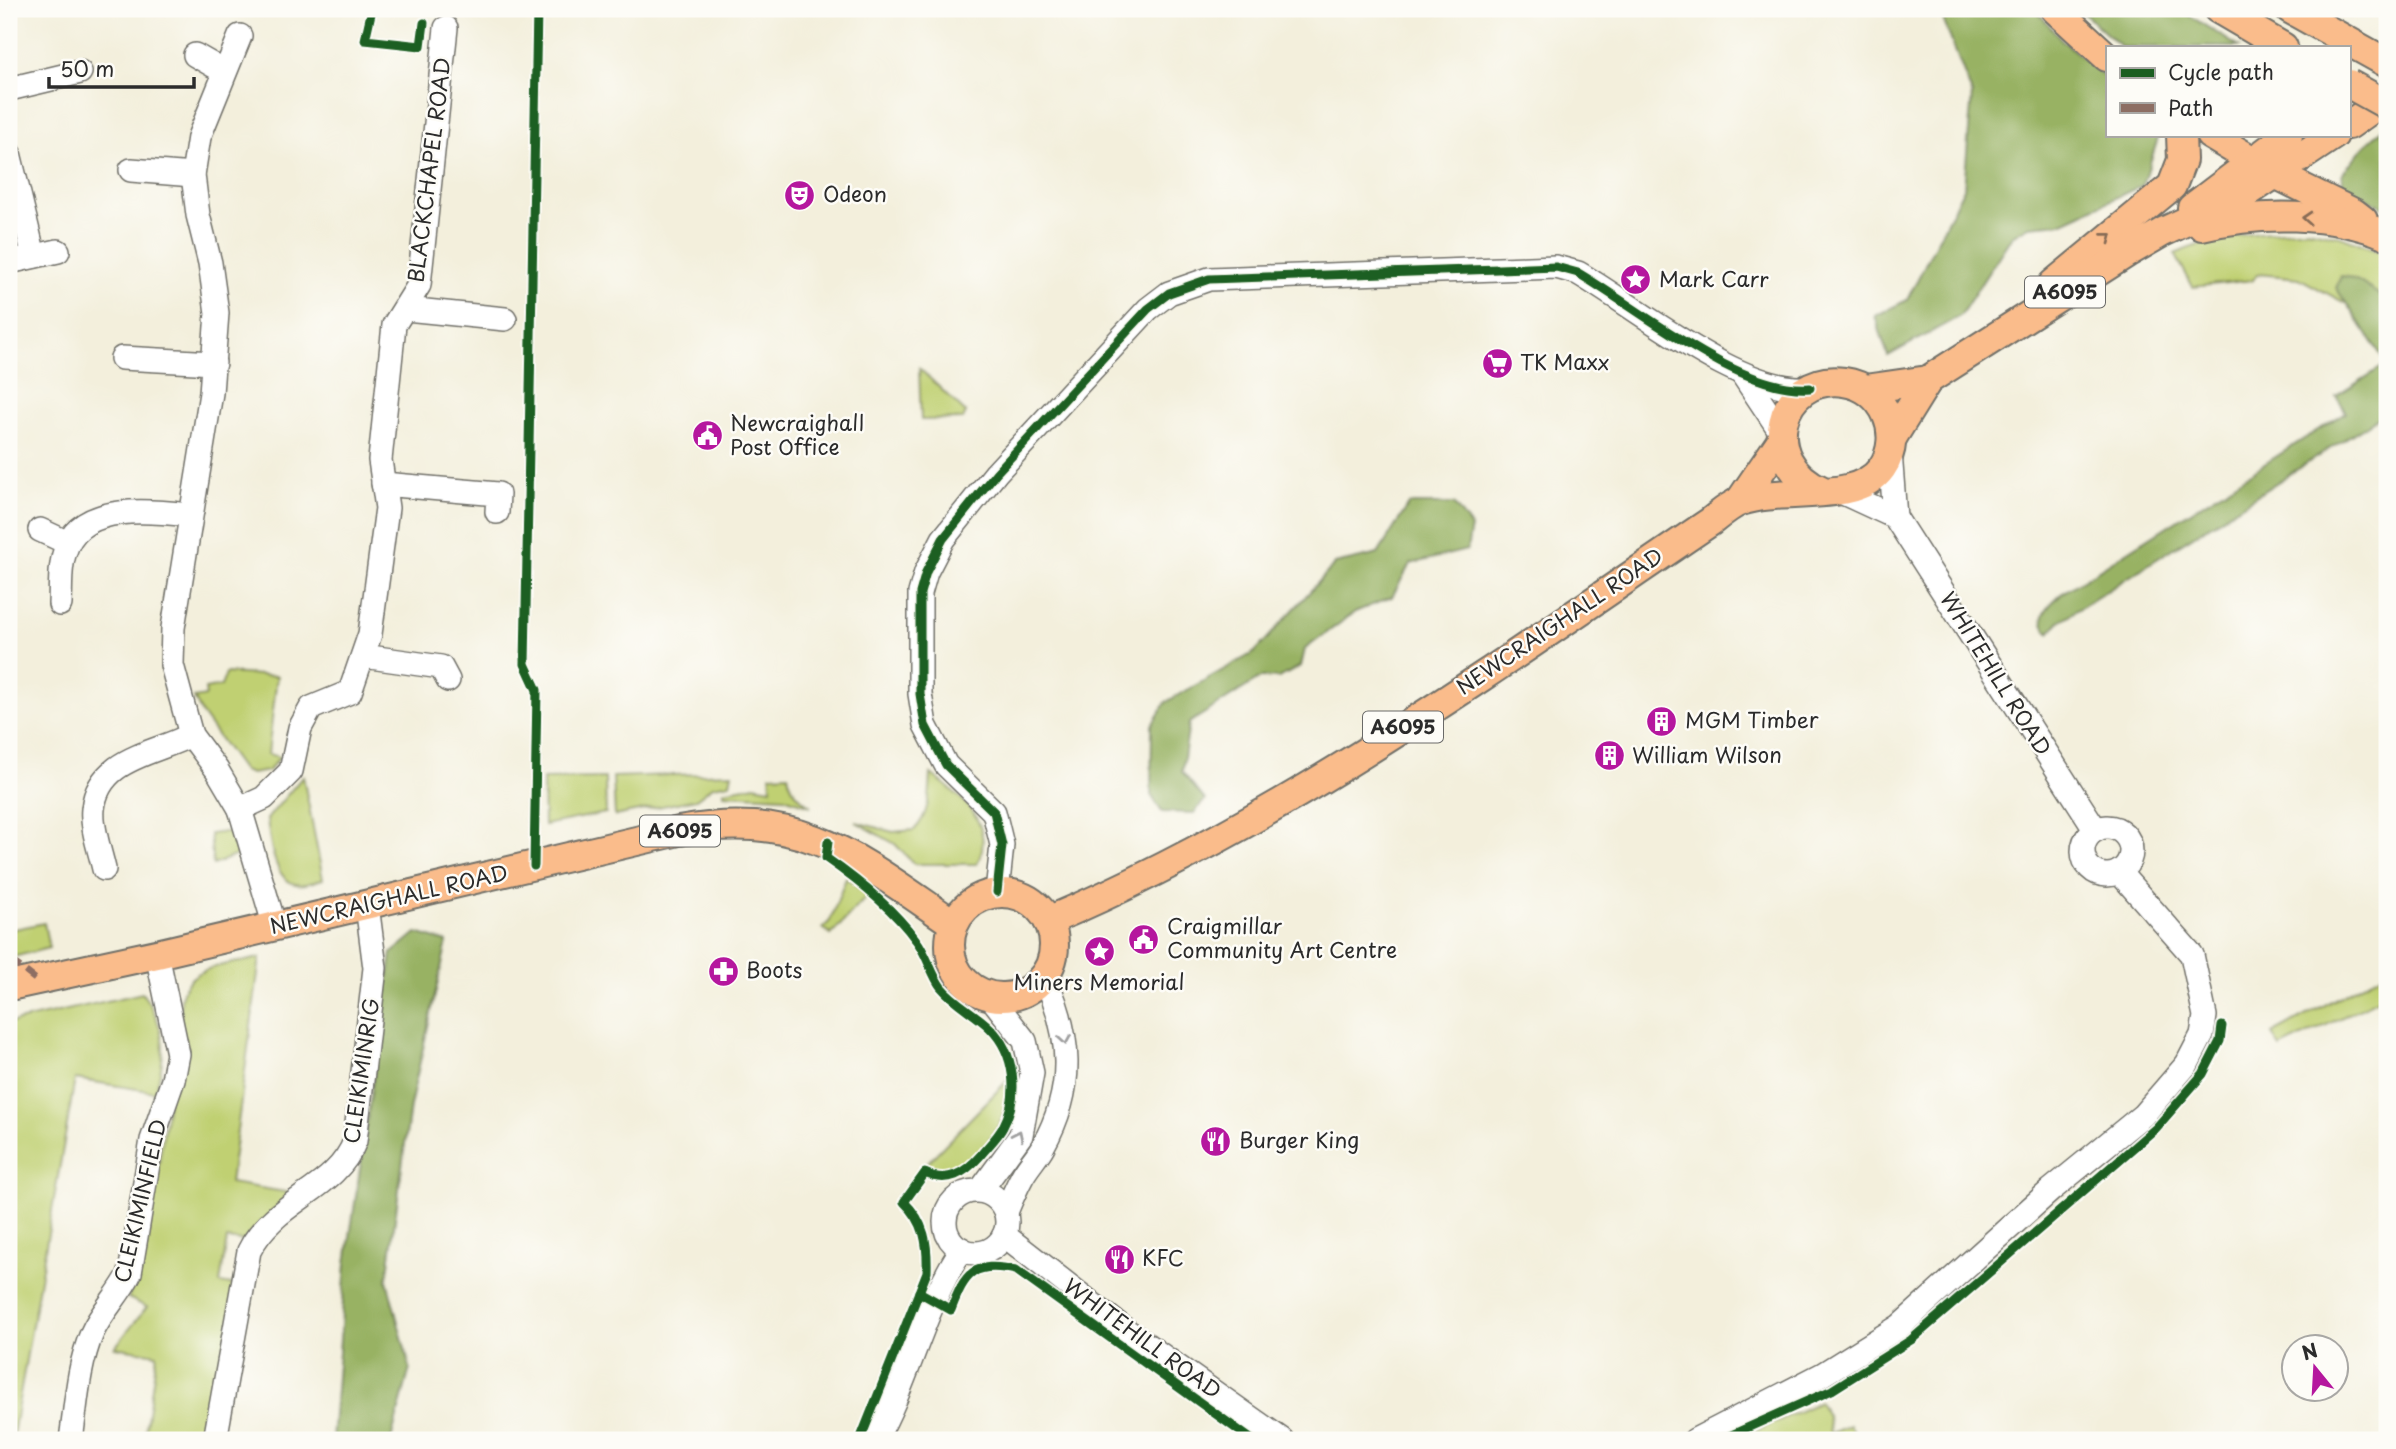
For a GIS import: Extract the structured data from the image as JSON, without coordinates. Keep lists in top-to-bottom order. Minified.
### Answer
{"streets":{"main road":["A6095","NEWCRAIGHALL ROAD"],"street":["BLACKCHAPEL ROAD","WHITEHILL ROAD","CLEIKIMINRIG","CLEIKIMINFIELD"]},"crossings":[["NEWCRAIGHALL ROAD","WHITEHILL ROAD"],["NEWCRAIGHALL ROAD","CLEIKIMINRIG"],["NEWCRAIGHALL ROAD","CLEIKIMINFIELD"]],"places":{"theatre":["Odeon"],"place":["Mark Carr","Miners Memorial"],"supermarket":["TK Maxx"],"public building":["Newcraighall Post Office","Craigmillar Community Art Centre"],"building":["MGM Timber","William Wilson"],"pharmacy":["Boots"],"restaurant":["Burger King","KFC"]},"legend":["Cycle path","Path"],"scale_bar":"50 m","north":"top"}
